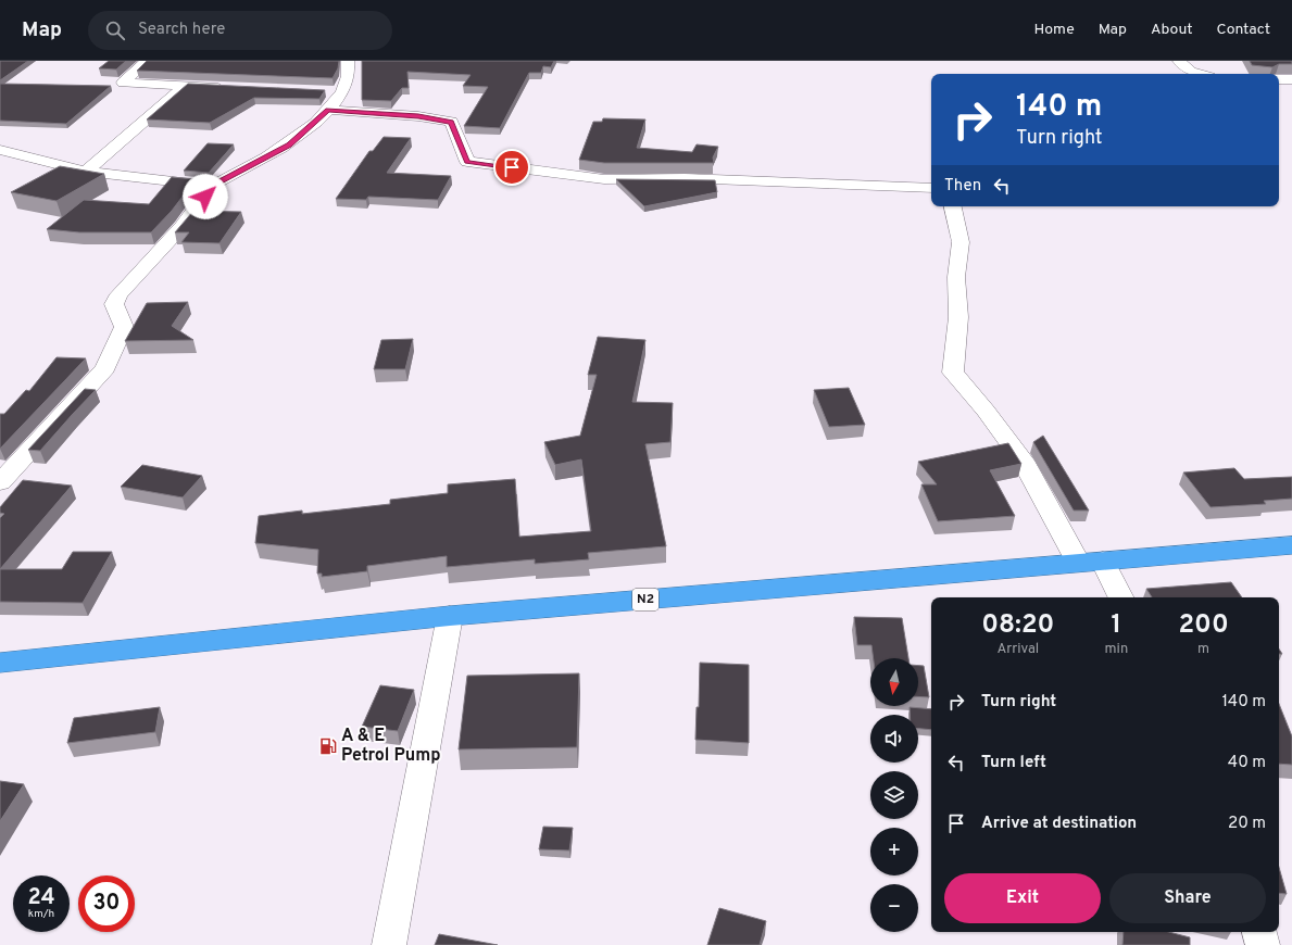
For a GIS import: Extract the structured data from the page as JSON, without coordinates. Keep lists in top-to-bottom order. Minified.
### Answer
{"streets":{"highway":["N2"]},"places":{"fuel station":["A & E Petrol Pump"]},"north":"bottom","page":{"header":"Map","search":"Search here","nav":["Home","Map","About","Contact"],"turn":["140 m","Turn right"],"then":"Then","eta":["08:20","Arrival","1","min","200","m"],"map_buttons":["+","−"],"list":[{"name":"Turn right","value":"140 m"},{"name":"Turn left","value":"40 m"},{"name":"Arrive at destination","value":"20 m"}],"buttons":["Exit","Share"],"speed":"24 km/h","limit":"30"}}
